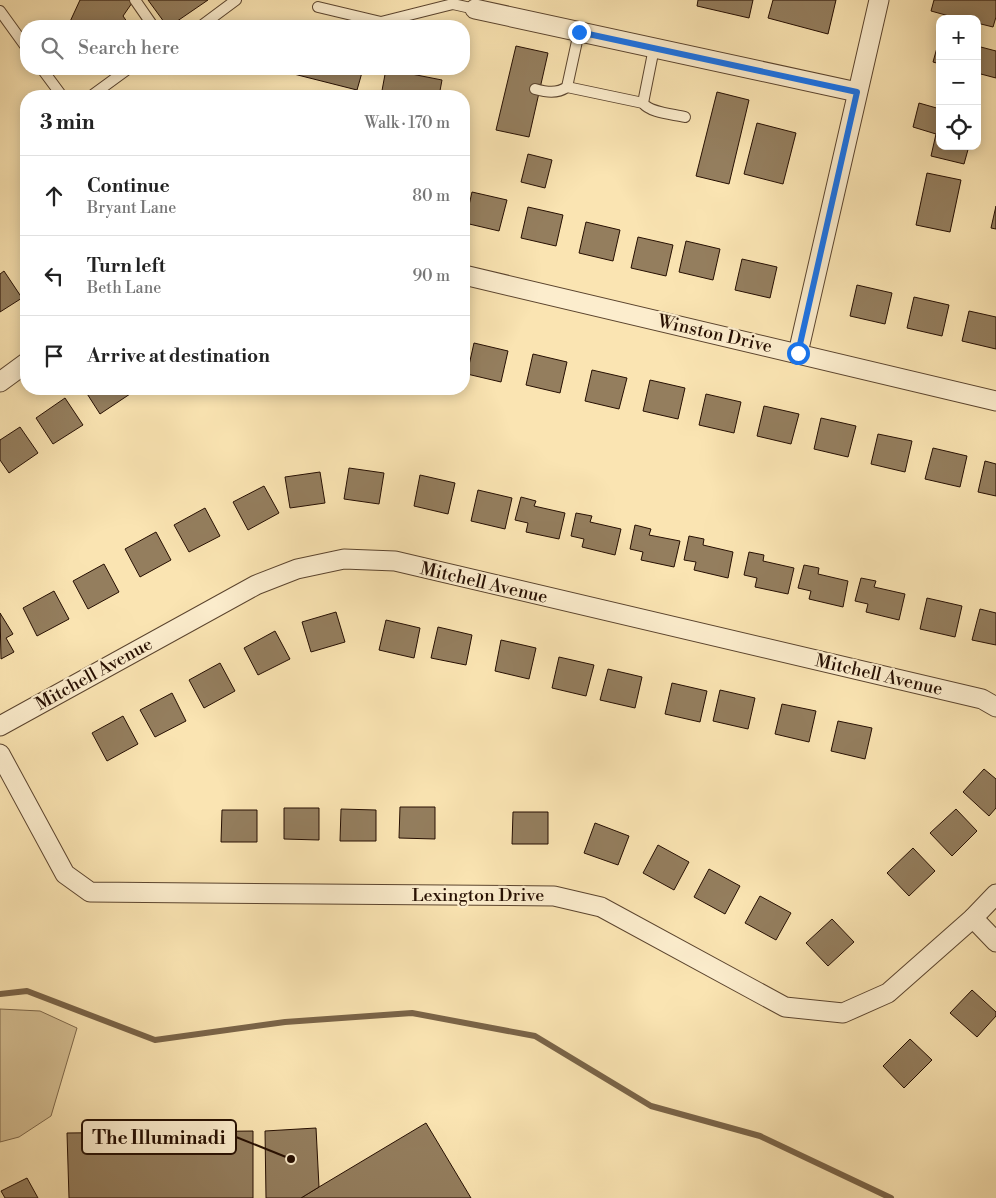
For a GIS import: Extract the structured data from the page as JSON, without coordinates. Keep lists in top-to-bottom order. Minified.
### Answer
{"streets":{"street":["Winston Drive","Mitchell Avenue","Lexington Drive"]},"places":["The Illuminadi"],"page":{"map_buttons":["+","−"],"search":"Search here","heading":["3 min","Walk · 170 m"],"list":[["Continue","Bryant Lane","80 m"],["Turn left","Beth Lane","90 m"],"Arrive at destination"]}}
